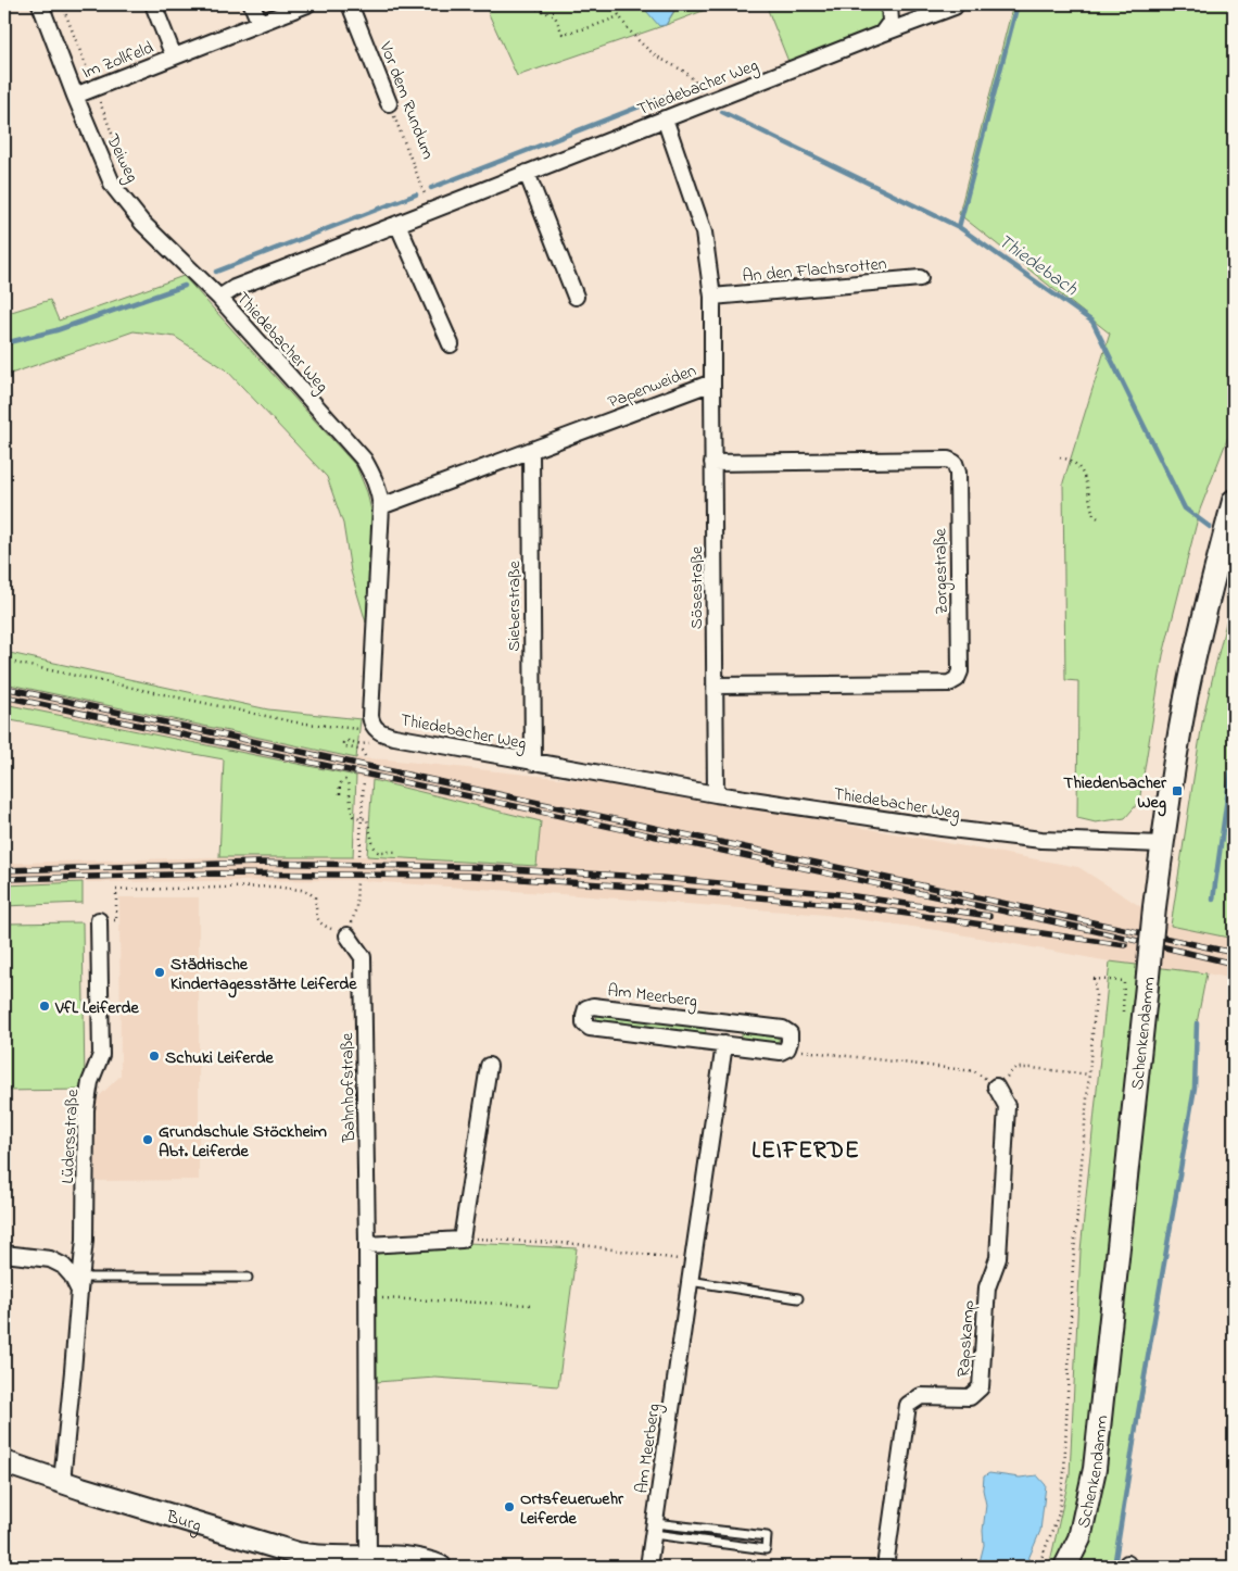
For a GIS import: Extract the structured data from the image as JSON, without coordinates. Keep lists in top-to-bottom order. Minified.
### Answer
{"streets":{"street":["Im Zollfeld","Thiedebacher Weg","Vor dem Rundum","Deiweg","An den Flachsrotten","Papenweiden","Zorgestraße","Sösestraße","Sieberstraße","Am Meerberg","Schenkendamm","Bahnhofstraße","Lüdersstraße","Rapskamp","Burg"]},"crossings":[["Im Zollfeld","Deiweg"],["Thiedebacher Weg","Vor dem Rundum"],["Thiedebacher Weg","Deiweg"],["Thiedebacher Weg","Papenweiden"],["Thiedebacher Weg","Sösestraße"],["Thiedebacher Weg","Sieberstraße"],["Thiedebacher Weg","Schenkendamm"],["An den Flachsrotten","Papenweiden"],["Papenweiden","Sösestraße"],["Papenweiden","Sieberstraße"],["Zorgestraße","Sösestraße"],["Bahnhofstraße","Burg"],["Lüdersstraße","Burg"]],"districts":["LEIFERDE"],"water":["Thiedebach"],"places":{"transit":["Thiedenbacher Weg"],"other":["Städtische Kindertagesstätte Leiferde","VfL Leiferde","Schuki Leiferde","Grundschule Stöckheim Abt. Leiferde","Ortsfeuerwehr Leiferde"]}}
